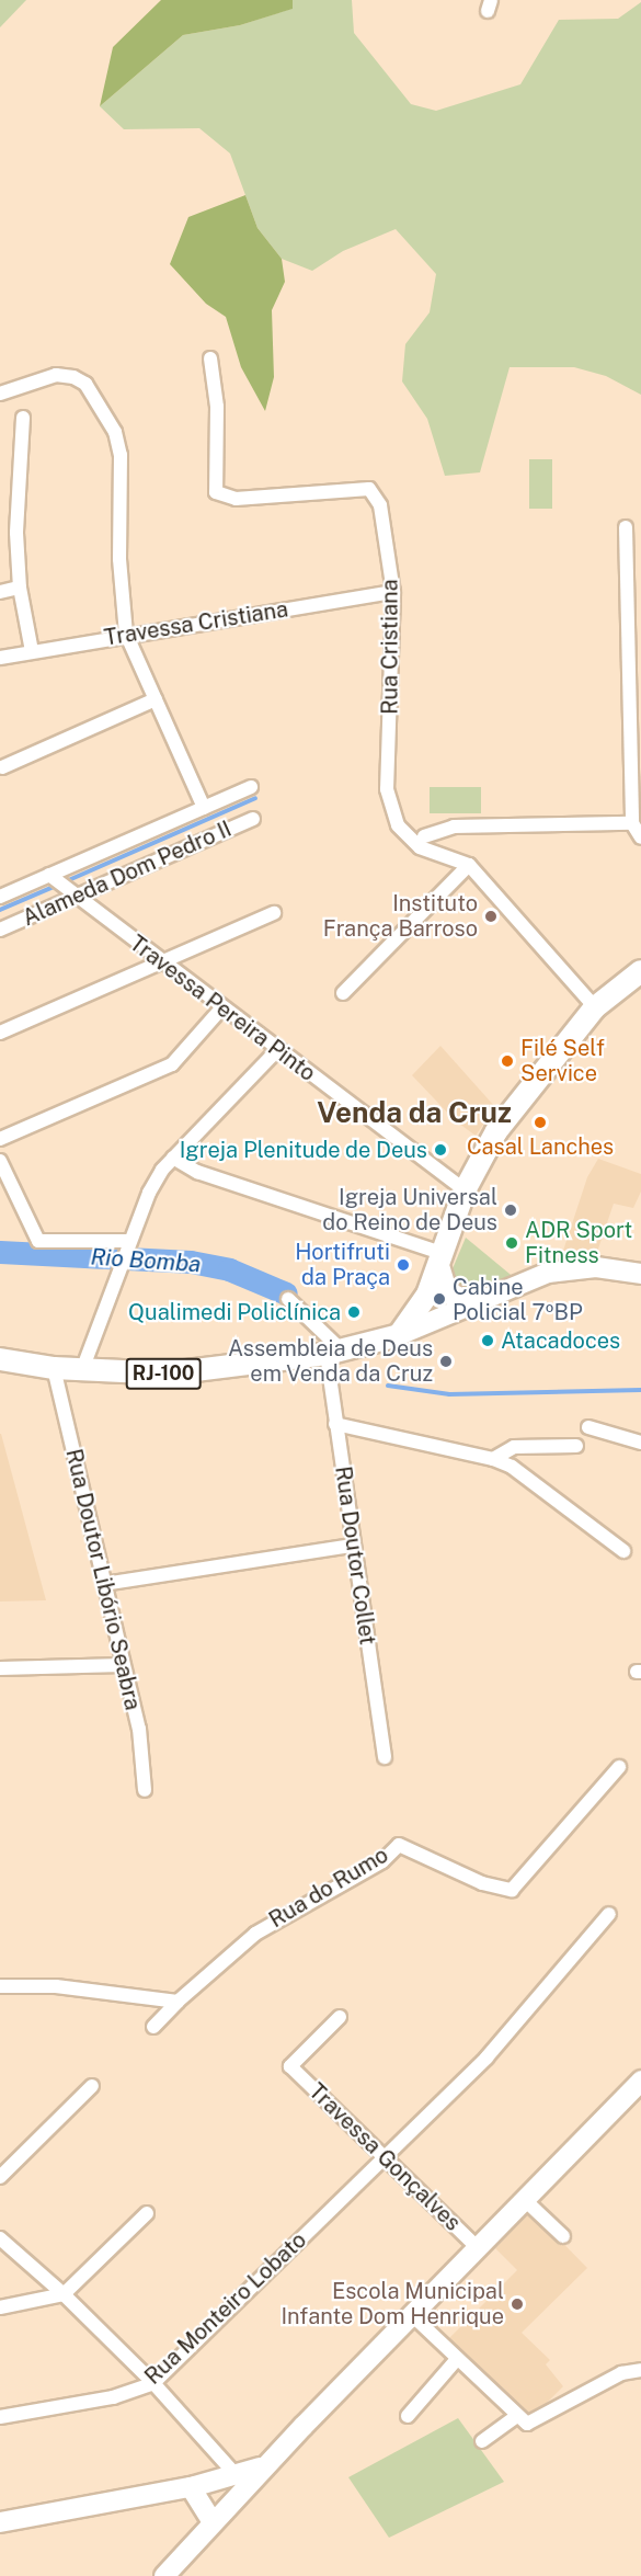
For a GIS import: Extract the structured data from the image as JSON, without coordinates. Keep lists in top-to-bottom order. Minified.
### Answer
{"streets":{"main road":["RJ-100"],"street":["Travessa Cristiana","Rua Cristiana","Alameda Dom Pedro II","Travessa Pereira Pinto","Rua Doutor Collet","Rua Doutor Libório Seabra","Rua do Rumo","Travessa Gonçalves","Rua Monteiro Lobato"]},"crossings":[["Travessa Cristiana","Rua Cristiana"],["Alameda Dom Pedro II","Travessa Pereira Pinto"],["RJ-100","Rua Doutor Collet"],["RJ-100","Rua Doutor Libório Seabra"],["Travessa Gonçalves","Rua Monteiro Lobato"]],"districts":["Venda da Cruz"],"water":["Rio Bomba"],"places":["Instituto França Barroso","Filé Self Service","Casal Lanches","Igreja Plenitude de Deus","Igreja Universal do Reino de Deus","ADR Sport Fitness","Hortifruti da Praça","Cabine Policial 7ºBP","Qualimedi Policlínica","Atacadoces","Assembleia de Deus em Venda da Cruz","Escola Municipal Infante Dom Henrique"]}
